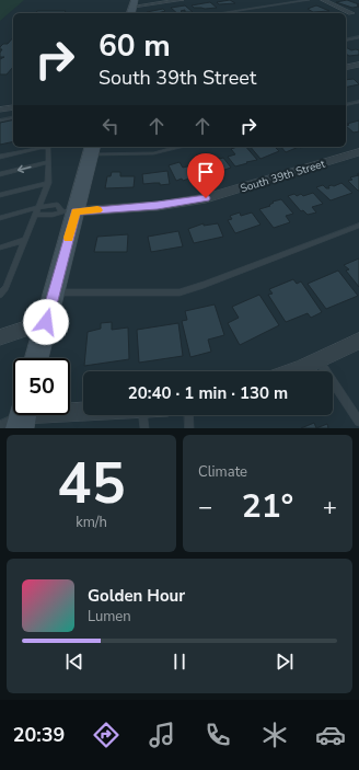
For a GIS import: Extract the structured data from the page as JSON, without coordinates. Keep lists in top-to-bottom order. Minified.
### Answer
{"streets":{"street":["South 39th Street"]},"page":{"turn":["60 m","South 39th Street"],"limit":"50","trip":"20:40 · 1 min · 130 m","tile":[["45","km/h"],"Climate"],"heat":["−","21°","+"],"song":["Golden Hour","Lumen"],"tabs":"20:39"}}
